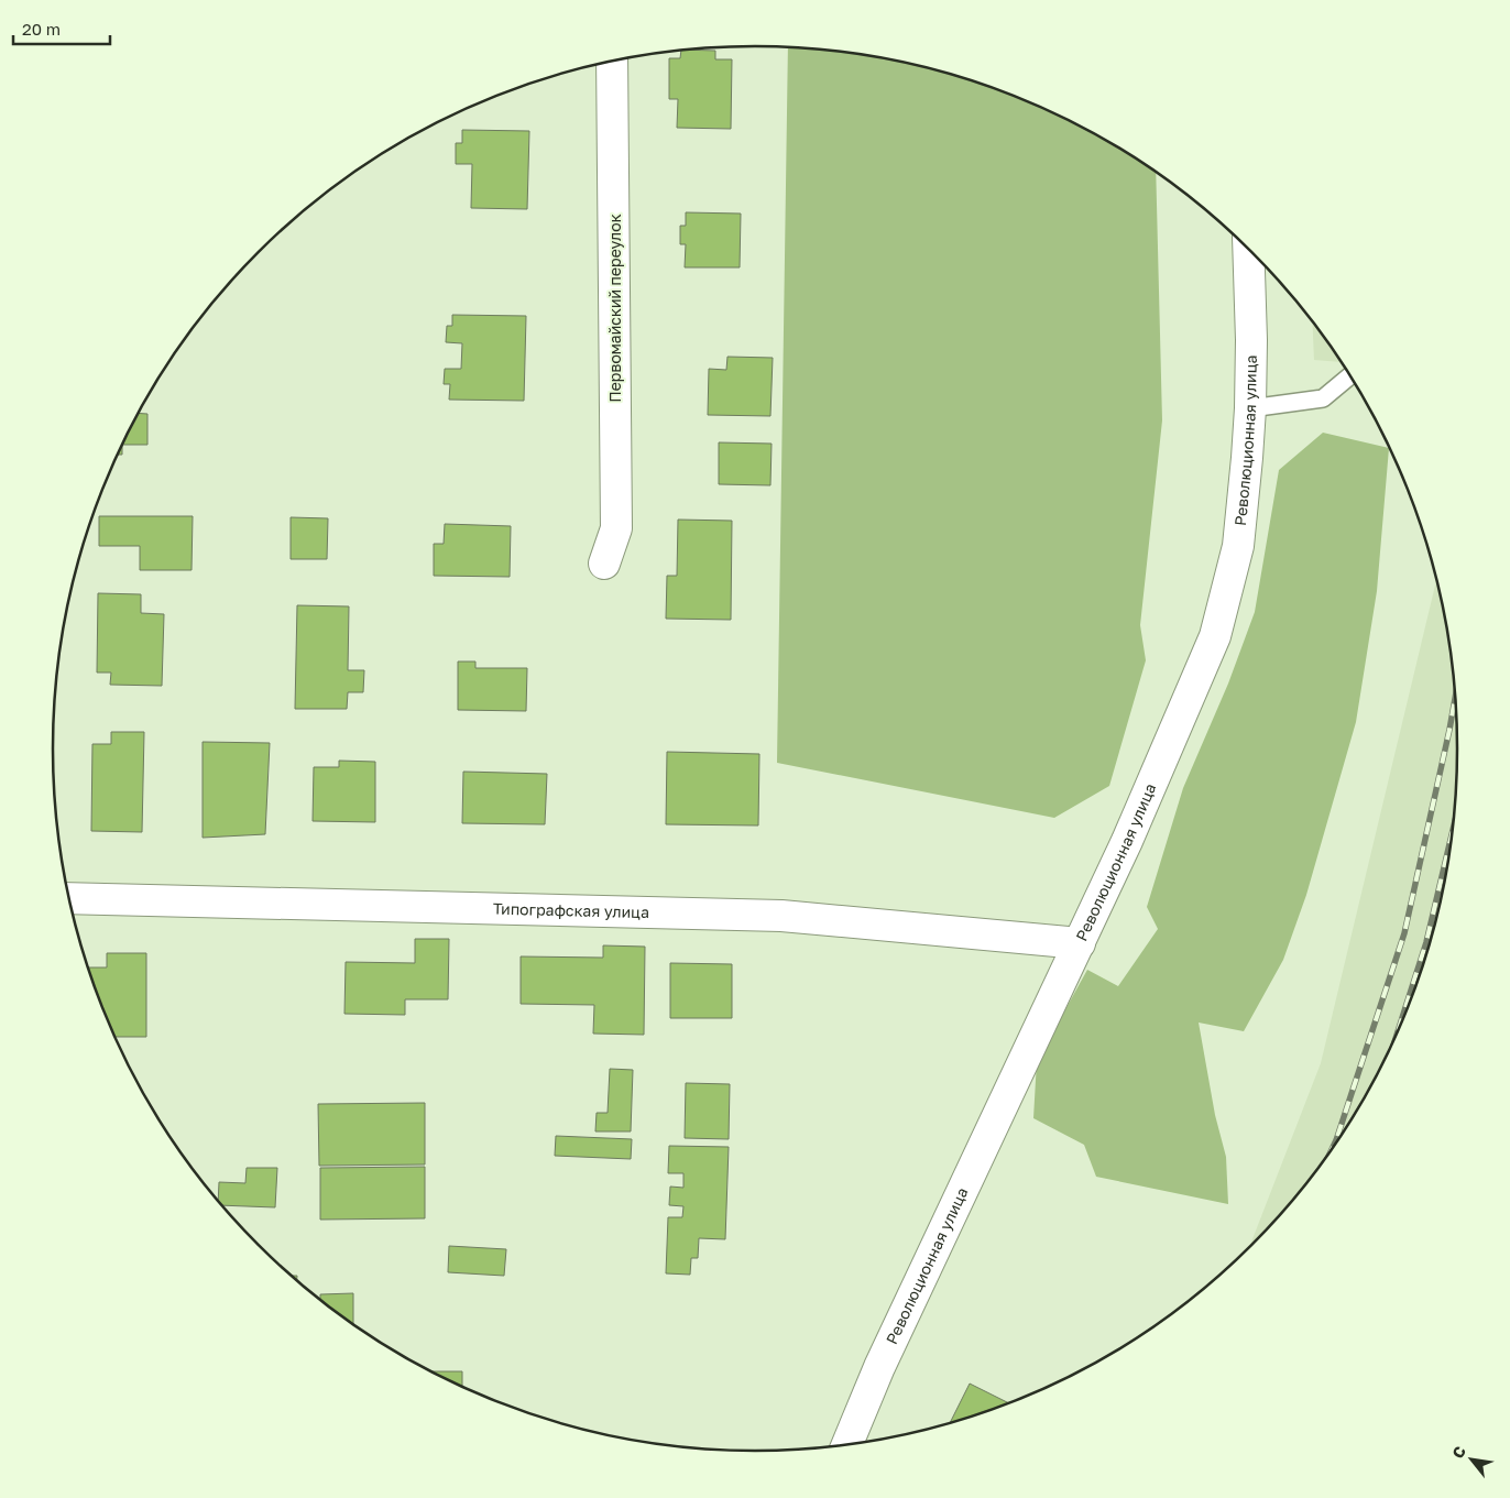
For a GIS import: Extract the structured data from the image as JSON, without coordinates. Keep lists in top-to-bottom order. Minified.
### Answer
{"streets":{"street":["Первомайский переулок","Революционная улица","Типографская улица"]},"crossings":[["Революционная улица","Типографская улица"]],"scale_bar":"20 m","north":"top left"}
